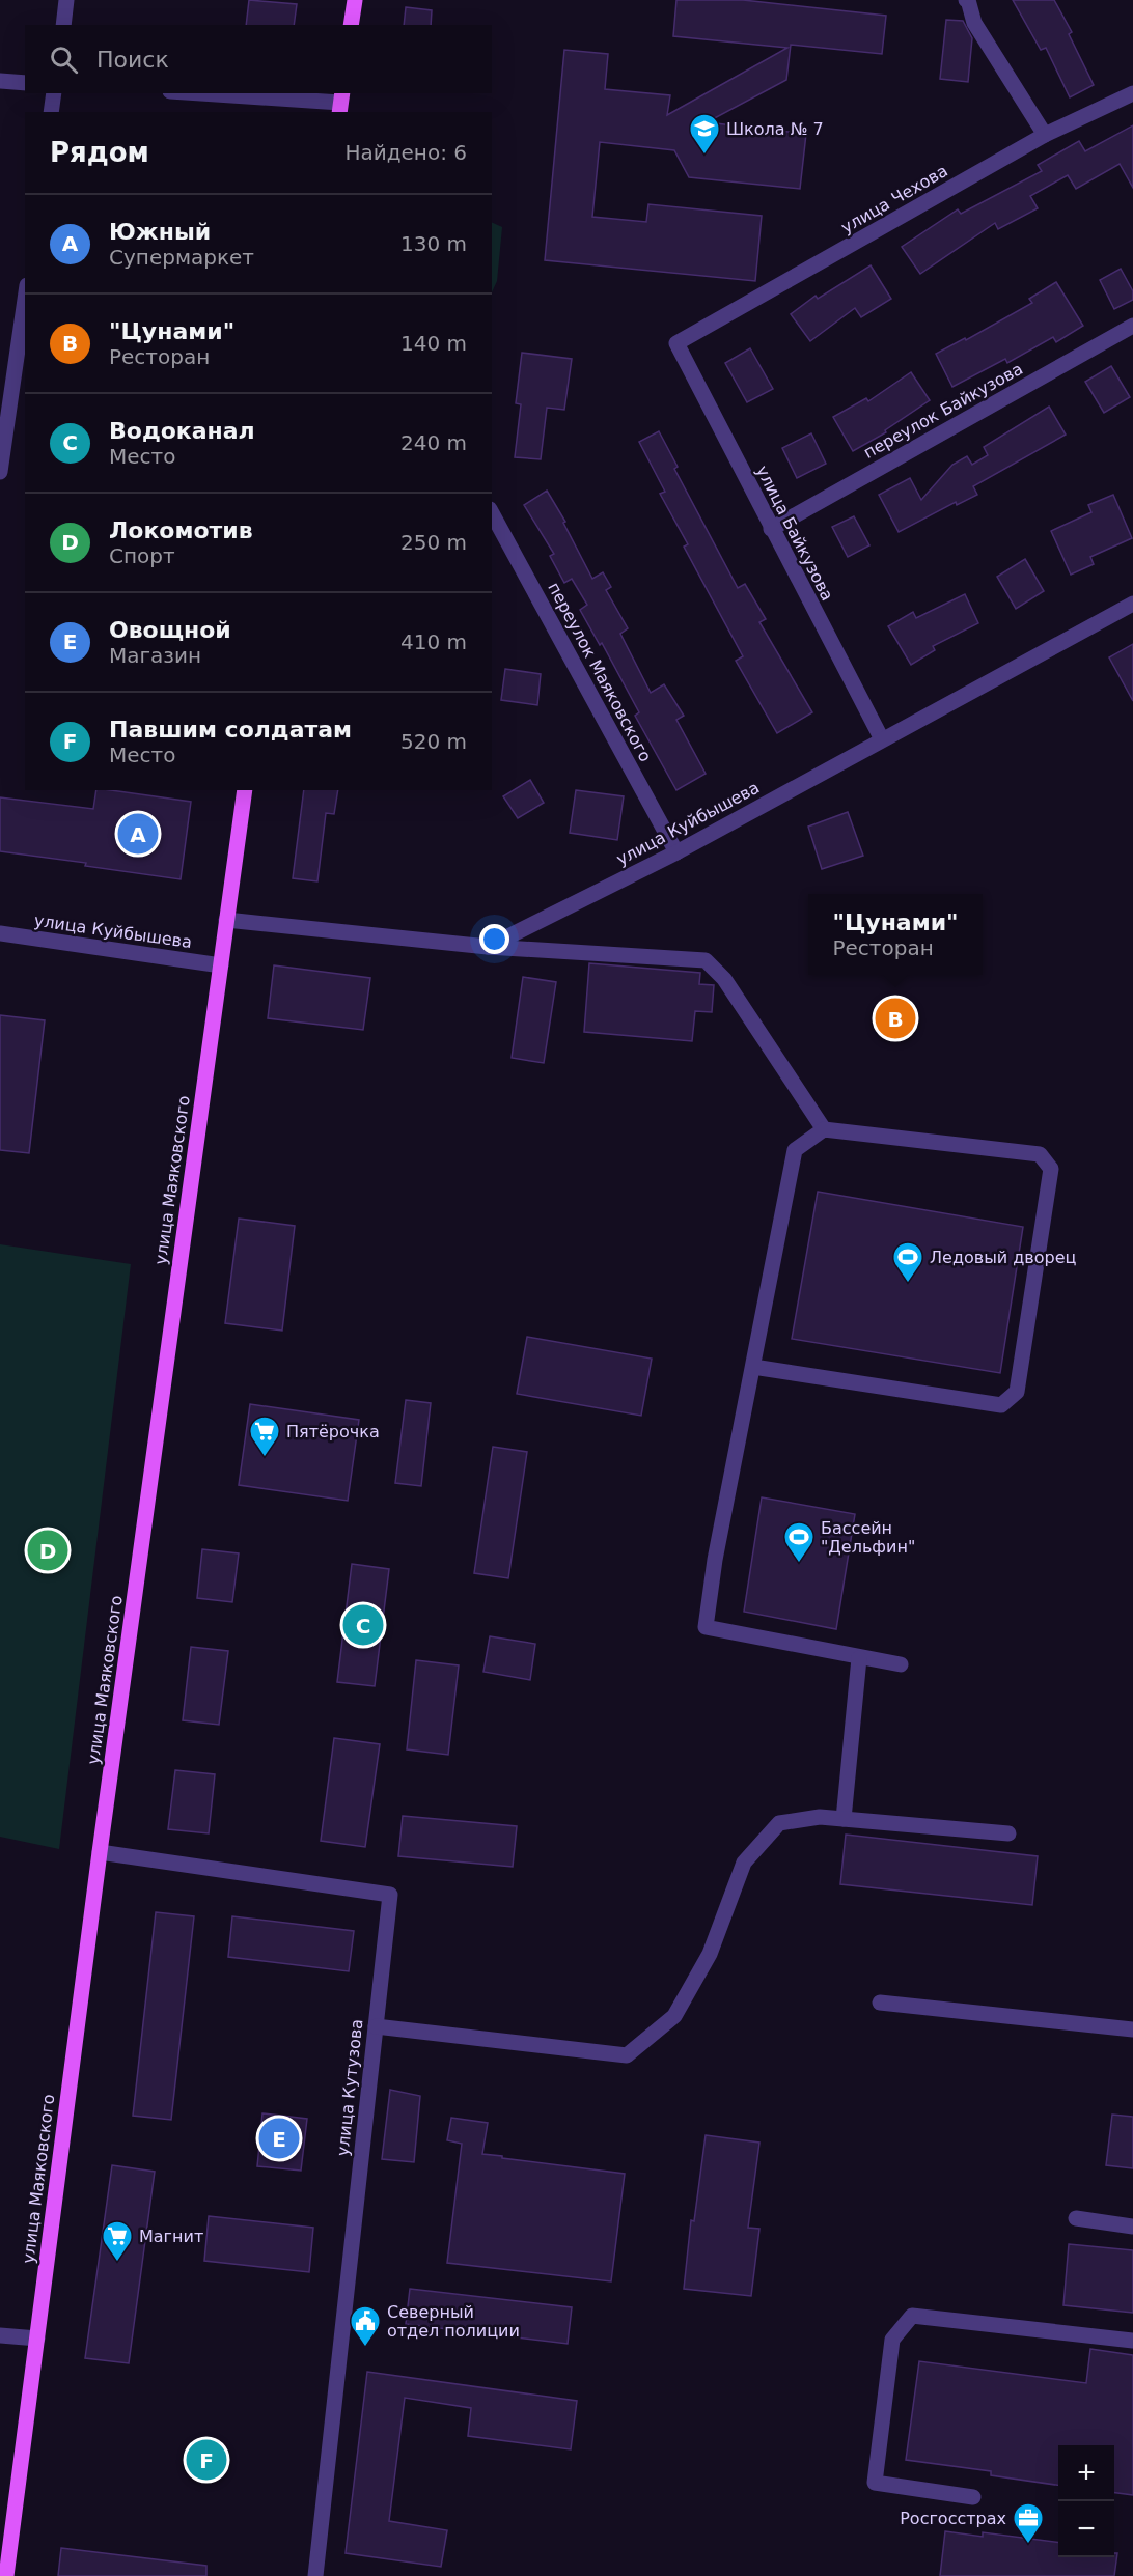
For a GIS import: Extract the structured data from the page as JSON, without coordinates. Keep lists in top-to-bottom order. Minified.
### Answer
{"streets":{"main road":["улица Маяковского"],"street":["улица Чехова","переулок Байкузова","улица Байкузова","переулок Маяковского","улица Куйбышева","улица Кутузова"]},"crossings":[["улица Чехова","улица Байкузова"],["переулок Байкузова","улица Байкузова"],["улица Байкузова","улица Куйбышева"],["переулок Маяковского","улица Куйбышева"],["улица Куйбышева","улица Маяковского"],["улица Маяковского","улица Кутузова"]],"places":{"school or university":["Школа № 7"],"sports":["Ледовый дворец","Бассейн \"Дельфин\""],"supermarket":["Пятёрочка","Магнит"],"public building":["Северный отдел полиции"],"office":["Росгосстрах"]},"page":{"search":"Поиск","heading":["Рядом","Найдено: 6"],"list":[{"mark":"A","name":"Южный","note":"Супермаркет","value":"130 m"},{"mark":"B","name":"\"Цунами\"","note":"Ресторан","value":"140 m"},{"mark":"C","name":"Водоканал","note":"Место","value":"240 m"},{"mark":"D","name":"Локомотив","note":"Спорт","value":"250 m"},{"mark":"E","name":"Овощной","note":"Магазин","value":"410 m"},{"mark":"F","name":"Павшим солдатам","note":"Место","value":"520 m"}],"pins":["A","B","D","C","E","F"],"popup":["\"Цунами\"","Ресторан"],"map_buttons":["+","−"]}}
